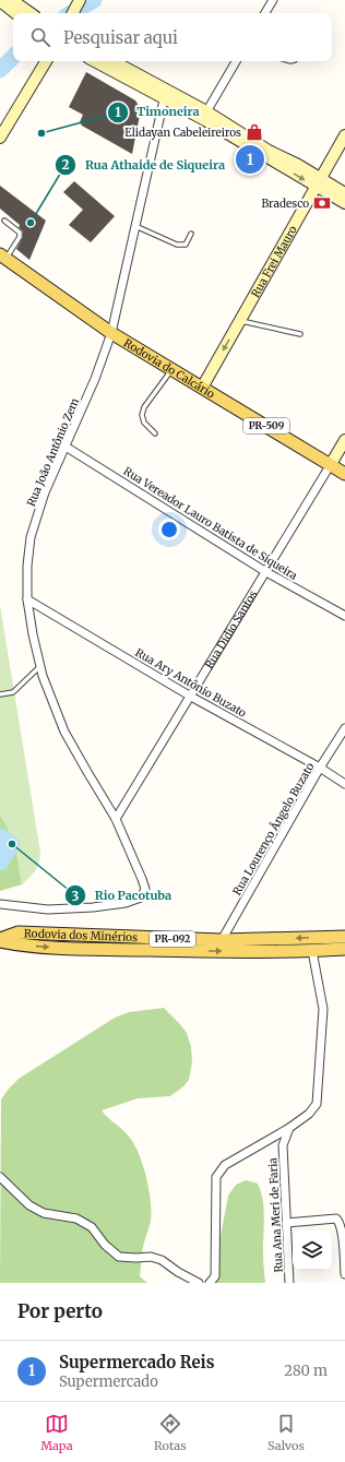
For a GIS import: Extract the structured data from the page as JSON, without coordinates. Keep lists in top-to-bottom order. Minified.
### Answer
{"streets":{"main road":["Rua Frei Mauro","Rodovia do Calcário","PR-509","Rua Didio Santos","Rodovia dos Minérios","PR-092"],"street":["Rua João Antônio Zem","Rua Vereador Lauro Batista de Siqueira","Rua Ary Antônio Buzato","Rua Lourenço Ângelo Buzato","Rua Ana Meri de Faria"]},"crossings":[["Rua Frei Mauro","Rodovia do Calcário"],["Rodovia do Calcário","Rua João Antônio Zem"],["Rodovia do Calcário","Rua Didio Santos"],["Rua João Antônio Zem","Rua Vereador Lauro Batista de Siqueira"],["Rua João Antônio Zem","Rua Didio Santos"],["Rua João Antônio Zem","Rua Ary Antônio Buzato"],["Rua Vereador Lauro Batista de Siqueira","Rua Didio Santos"],["Rua Didio Santos","Rua Ary Antônio Buzato"],["Rua Ary Antônio Buzato","Rua Lourenço Ângelo Buzato"],["Rua Lourenço Ângelo Buzato","Rodovia dos Minérios"]],"places":{"shop":["Elidayan Cabeleireiros"],"other":["Timoneira","Rua Athaide de Siqueira","Rio Pacotuba"],"bank":["Bradesco"]},"page":{"search":"Pesquisar aqui","pins":"1","heading":"Por perto","list":[{"mark":"1","name":"Supermercado Reis","note":"Supermercado","value":"280 m"}],"nav":["Mapa","Rotas","Salvos"]}}
